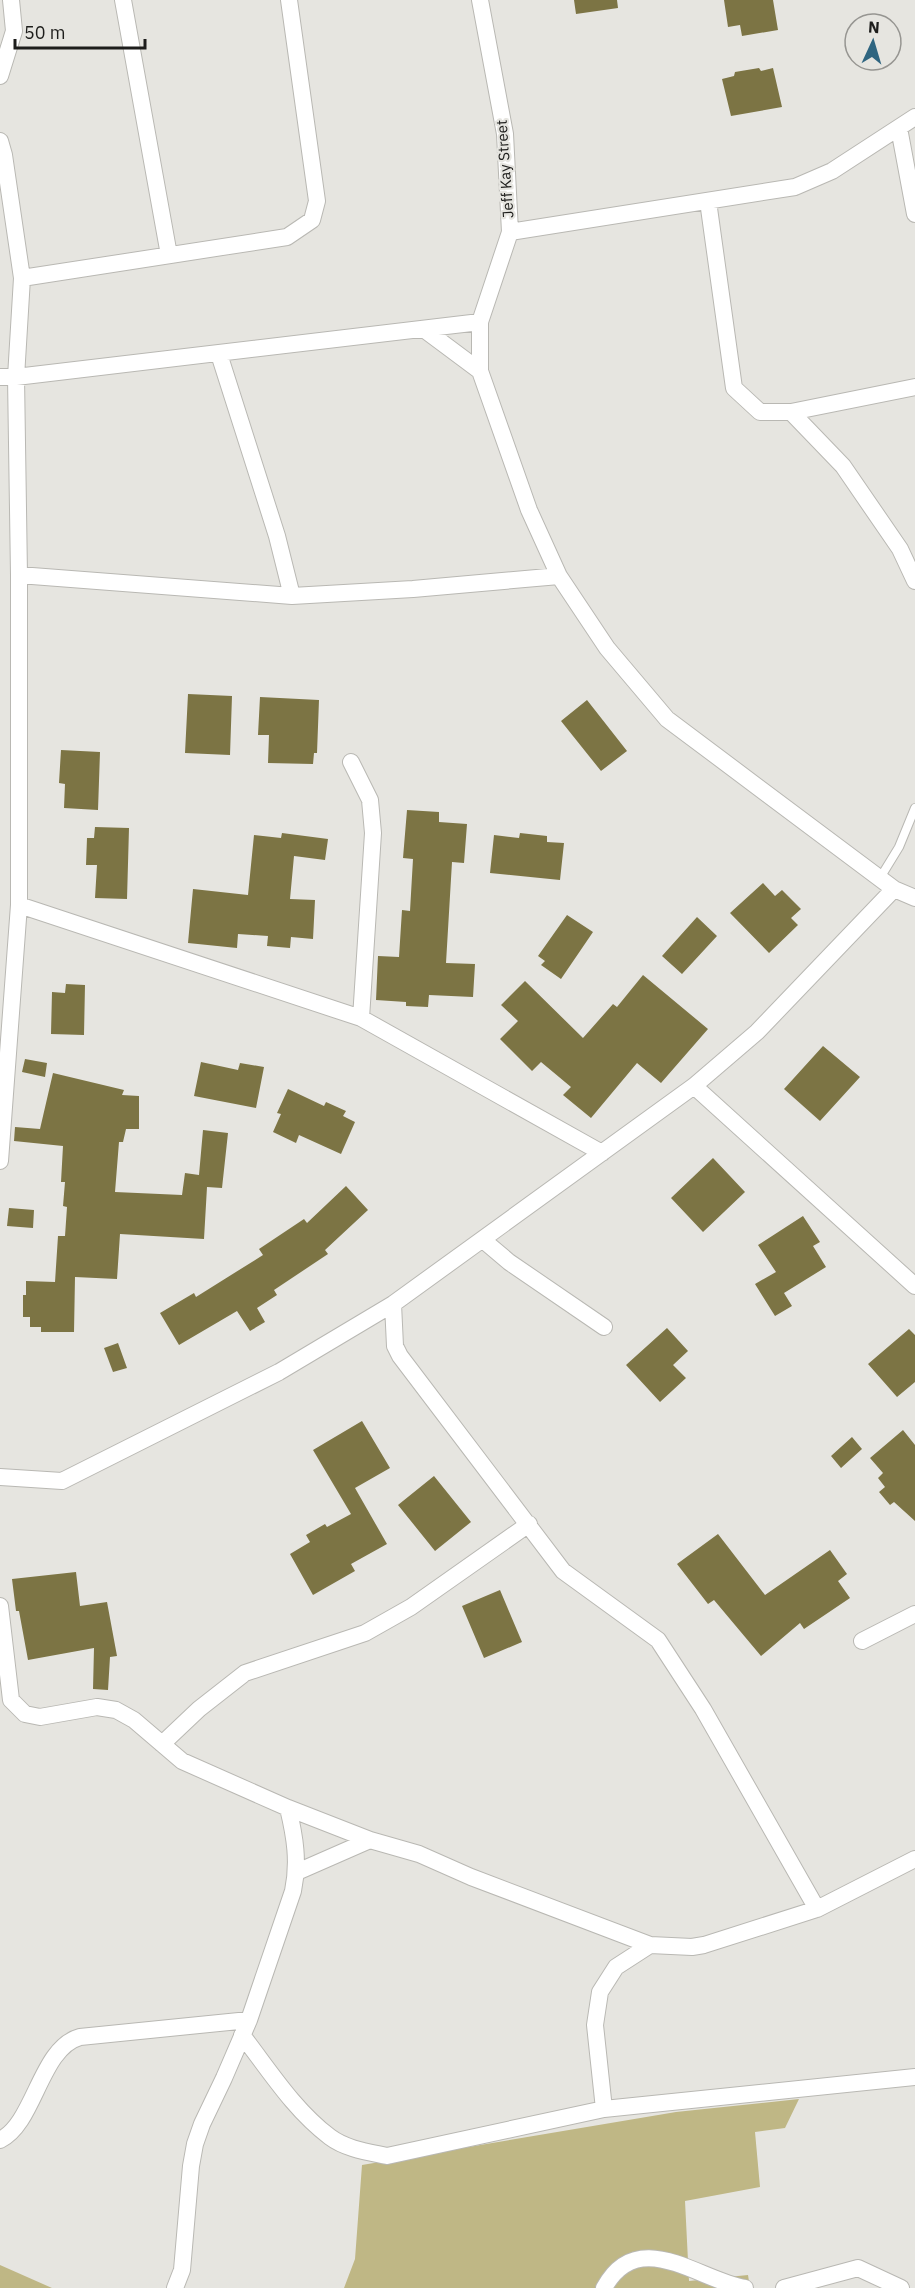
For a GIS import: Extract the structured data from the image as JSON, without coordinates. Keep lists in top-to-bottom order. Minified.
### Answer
{"streets":{"street":["Jeff Kay Street"]},"scale_bar":"50 m","north":"top"}
